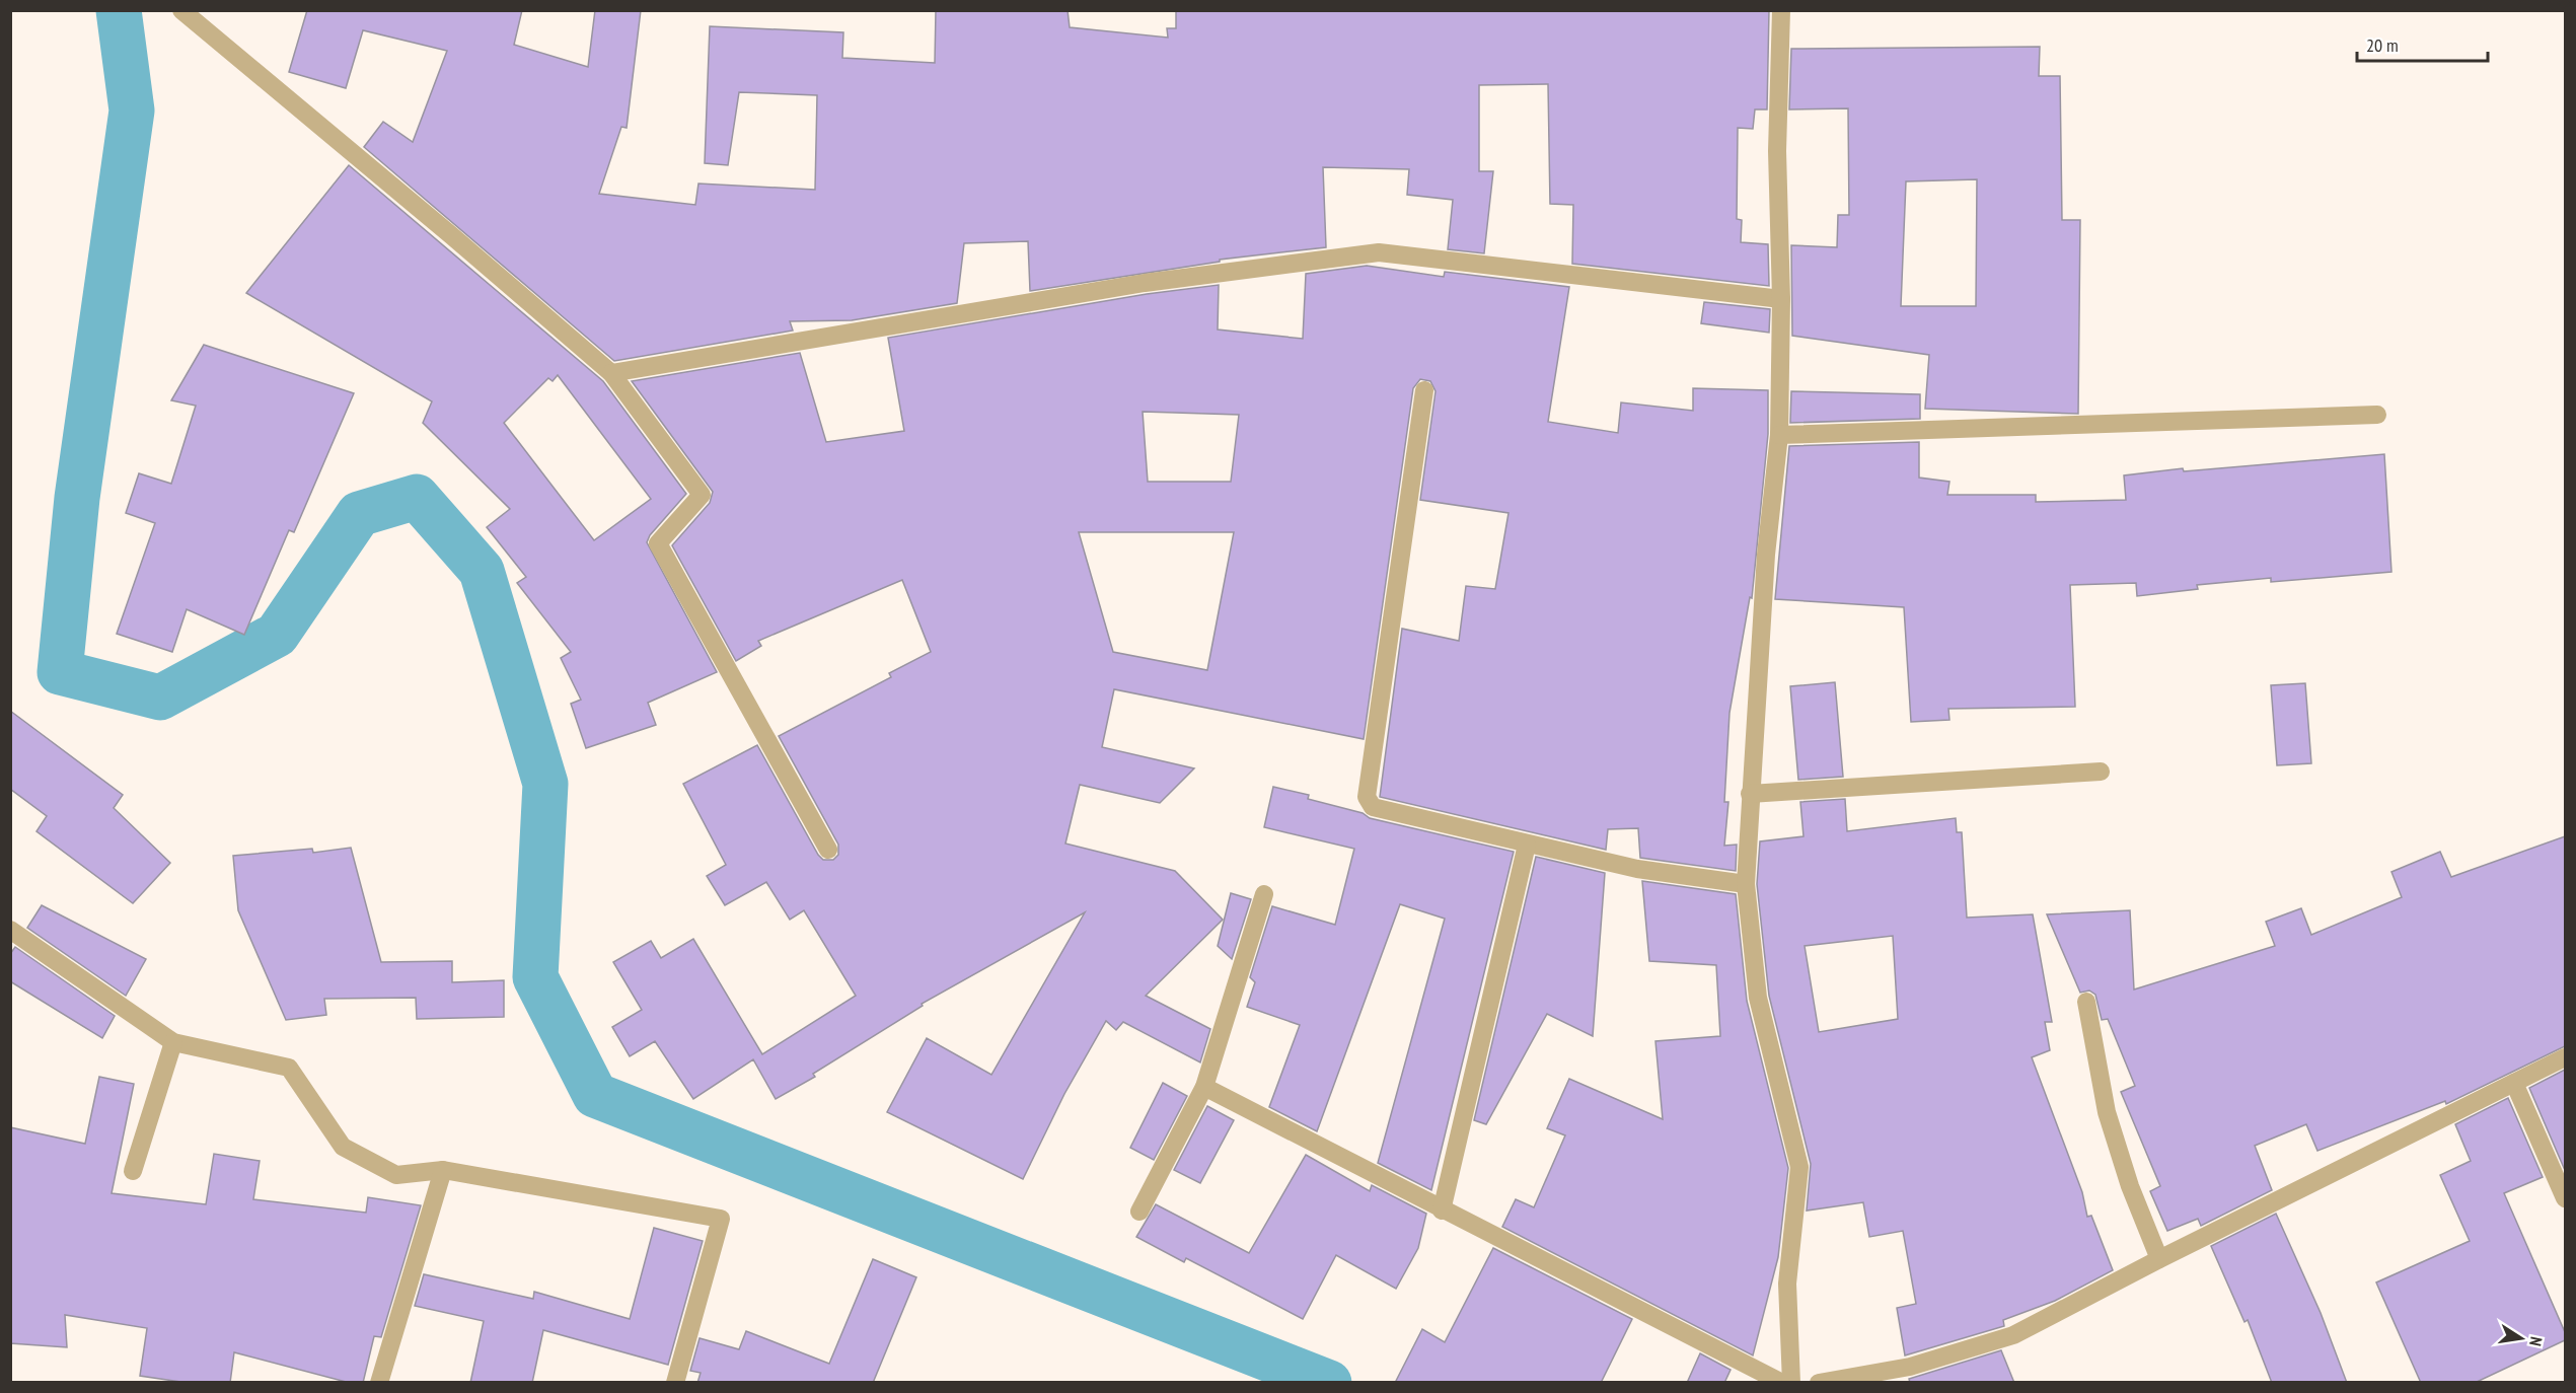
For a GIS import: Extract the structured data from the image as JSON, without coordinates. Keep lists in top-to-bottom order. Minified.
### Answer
{"scale_bar":"20 m","north":"right"}
